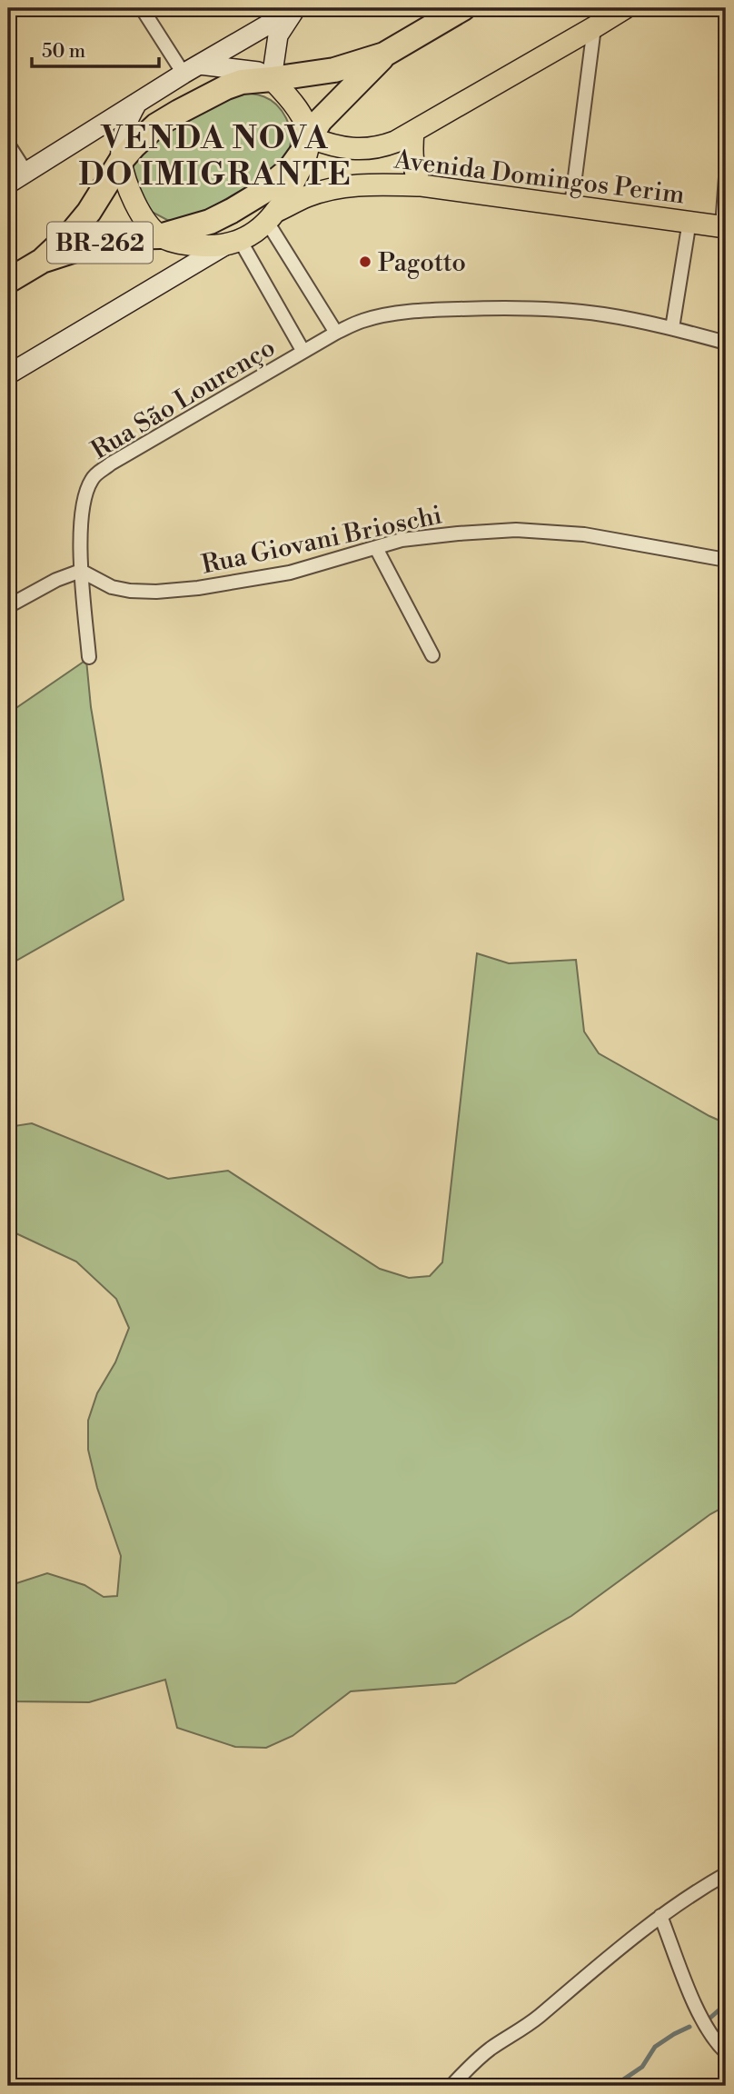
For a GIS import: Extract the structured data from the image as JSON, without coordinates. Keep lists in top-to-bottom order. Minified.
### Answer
{"streets":{"highway":["BR-262"],"main road":["Avenida Domingos Perim"],"street":["Rua São Lourenço","Rua Giovani Brioschi"]},"crossings":[["Avenida Domingos Perim","Rua São Lourenço"],["Rua São Lourenço","Rua Giovani Brioschi"]],"districts":["VENDA NOVA DO IMIGRANTE"],"places":["Pagotto"],"scale_bar":"50 m"}
